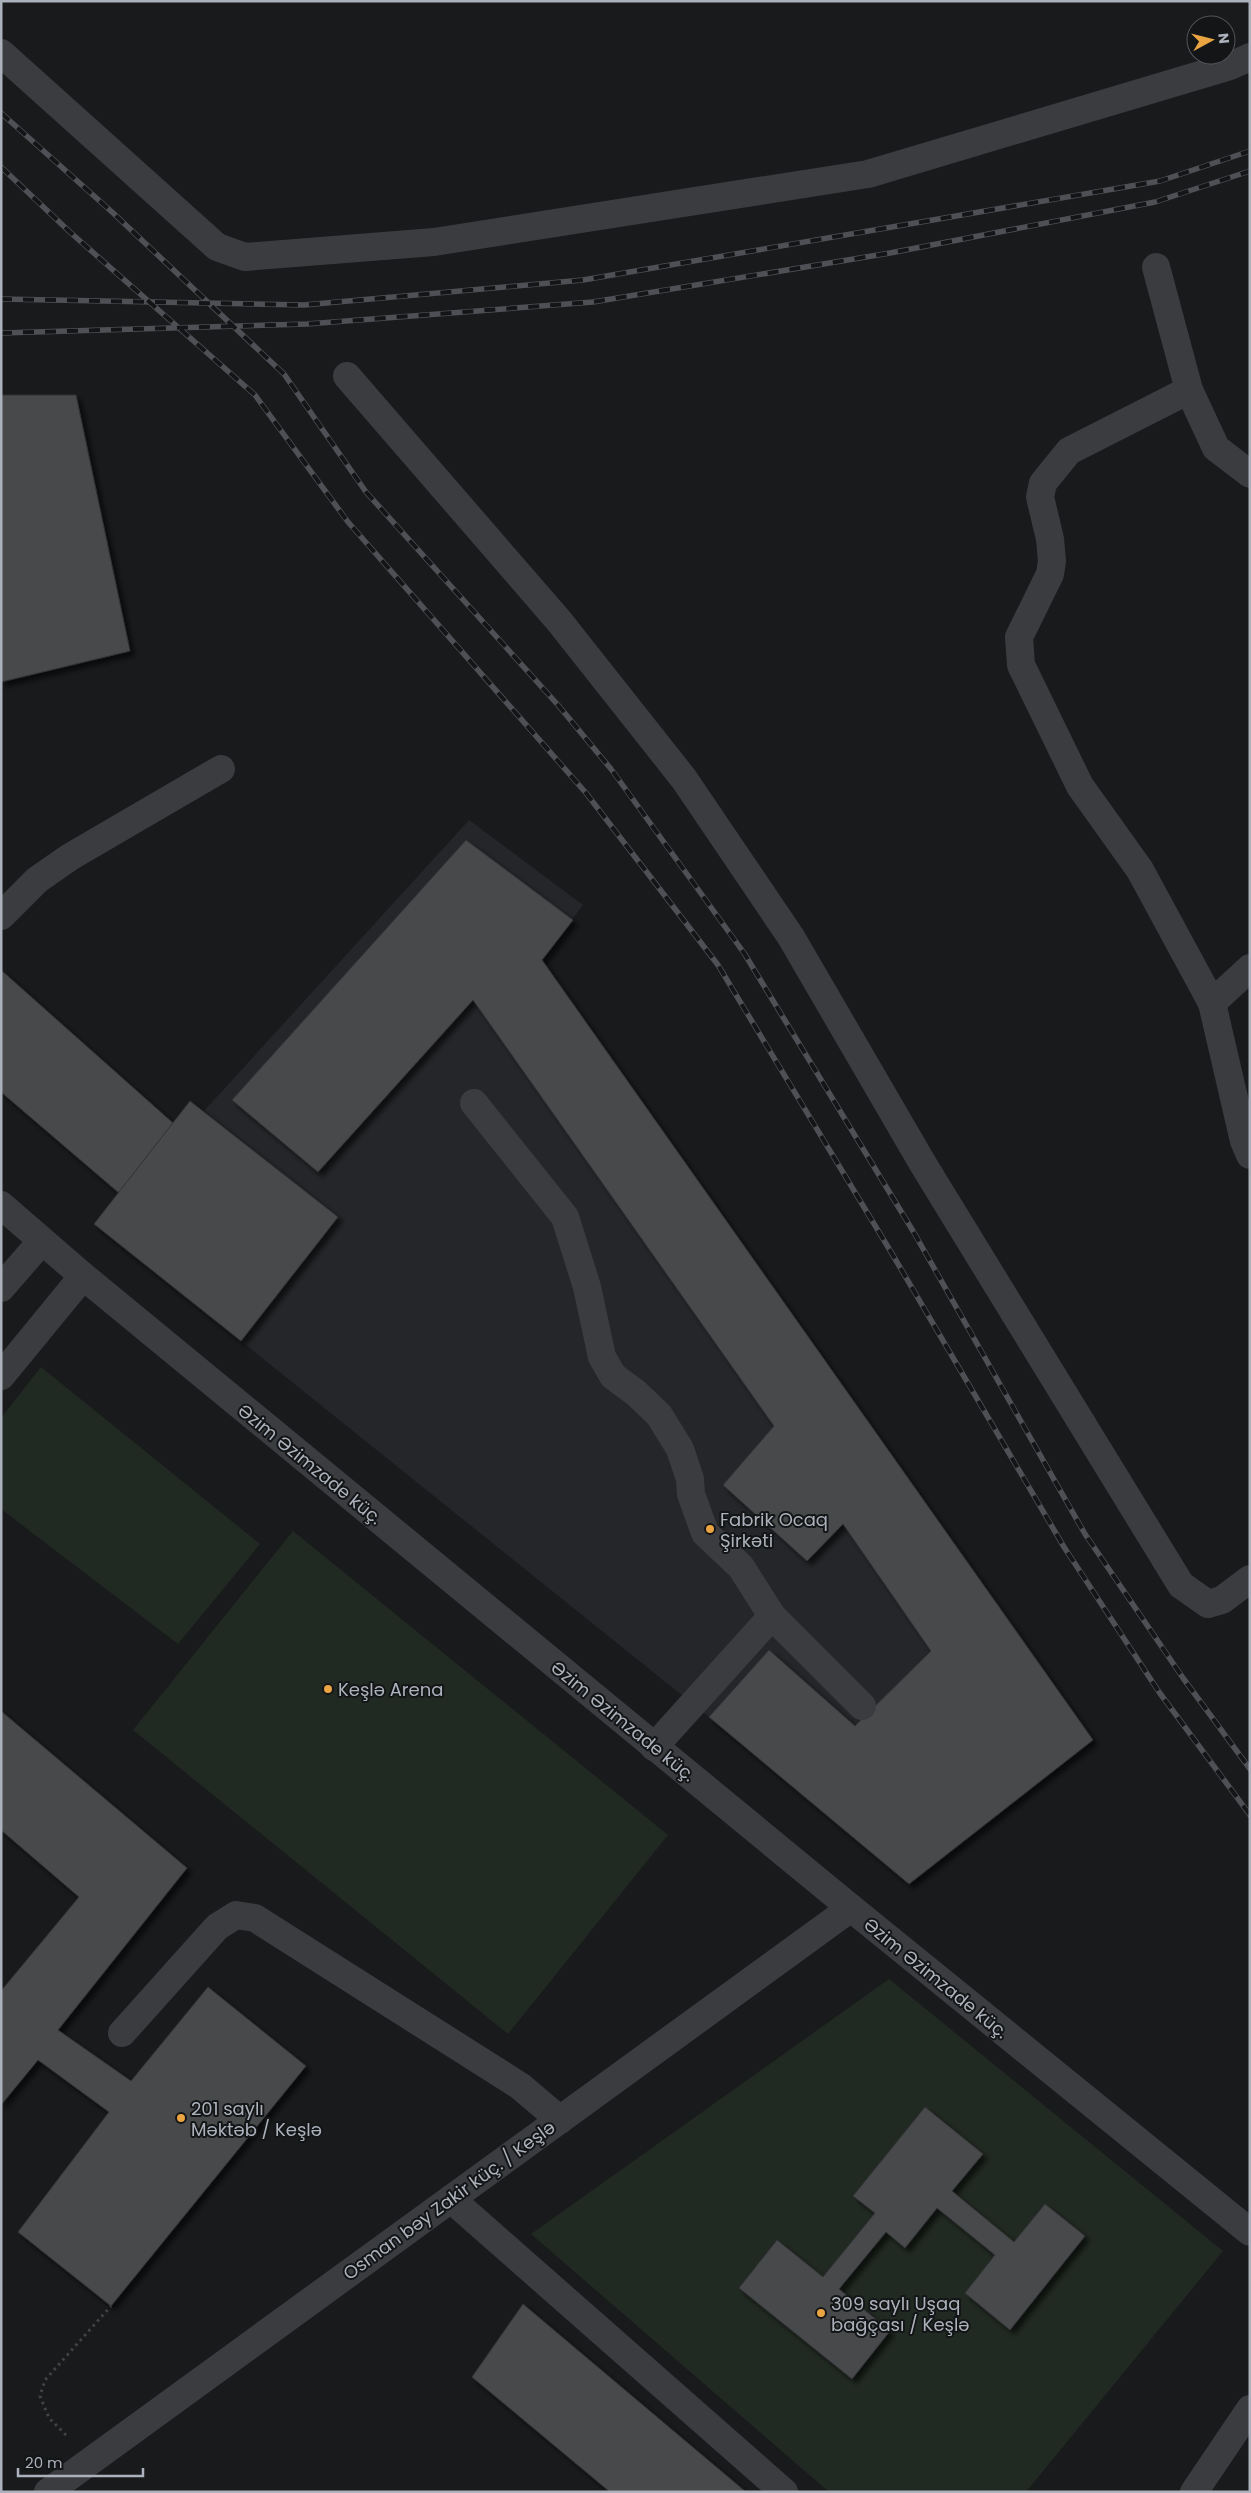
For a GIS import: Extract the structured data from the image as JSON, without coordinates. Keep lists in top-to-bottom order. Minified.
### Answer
{"streets":{"street":["Əzim Əzimzade küç.","Osman bəy Zakir küç. / Keşlə"]},"crossings":[["Əzim Əzimzade küç.","Osman bəy Zakir küç. / Keşlə"]],"places":["Fabrik Ocaq Şirkəti","Keşlə Arena","201 saylı Məktəb / Keşlə","309 saylı Uşaq bağçası / Keşlə"],"scale_bar":"20 m","north":"right"}
